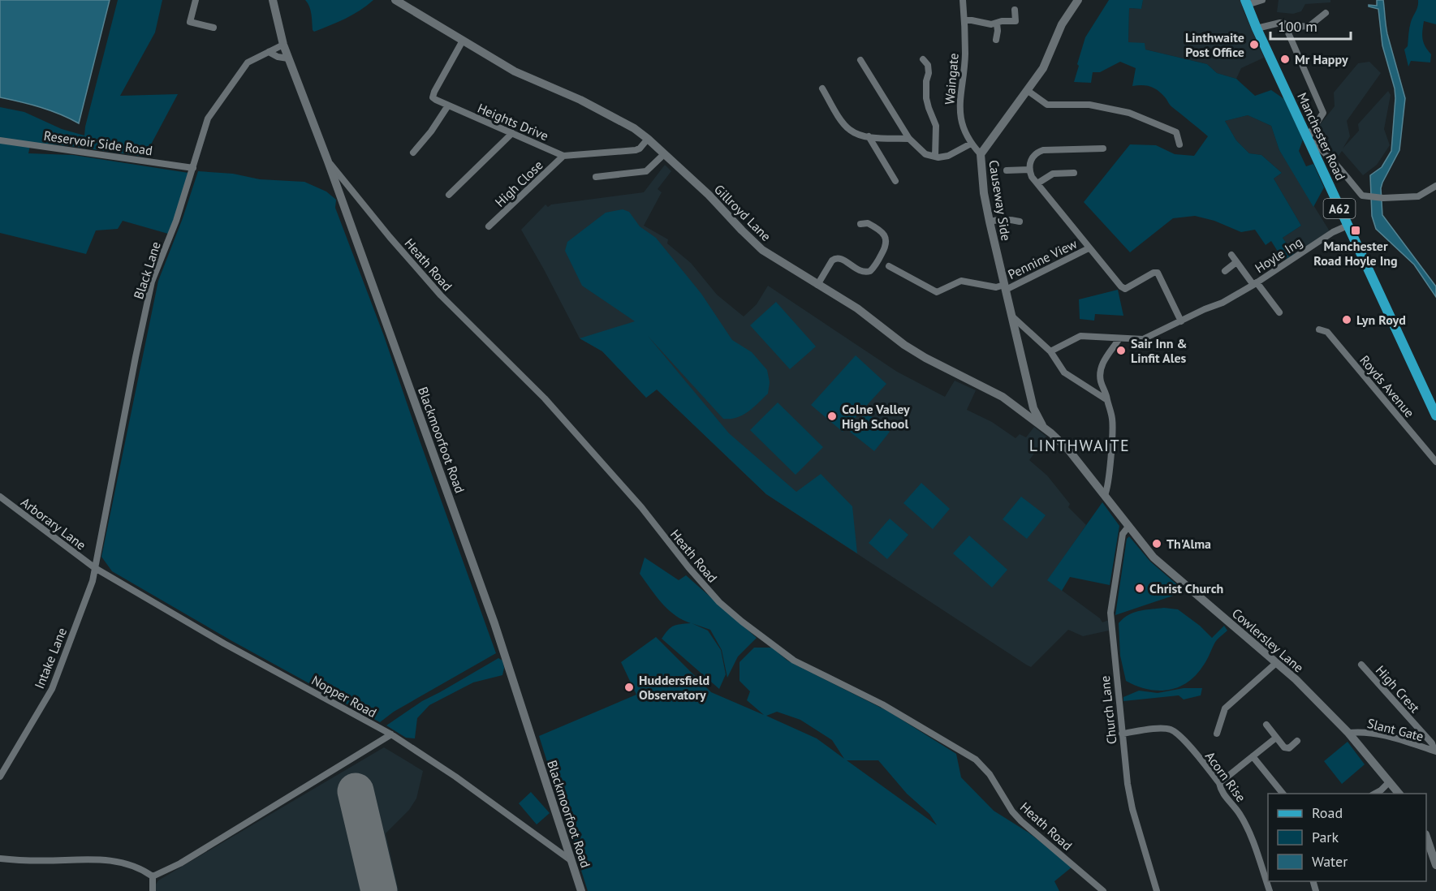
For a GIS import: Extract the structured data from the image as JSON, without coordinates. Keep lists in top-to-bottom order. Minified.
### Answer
{"streets":{"main road":["Manchester Road","A62"],"street":["Waingate","Heights Drive","Reservoir Side Road","High Close","Causeway Side","Gillroyd Lane","Hoyle Ing","Pennine View","Heath Road","Black Lane","Royds Avenue","Blackmoorfoot Road","Arborary Lane","Cowlersley Lane","Intake Lane","High Crest","Nopper Road","Church Lane","Slant Gate","Acorn Rise"]},"crossings":[["Waingate","Causeway Side"],["Heights Drive","High Close"],["Heights Drive","Gillroyd Lane"],["Manchester Road","Hoyle Ing"],["Reservoir Side Road","Black Lane"],["Causeway Side","Gillroyd Lane"],["Causeway Side","Pennine View"],["Gillroyd Lane","Cowlersley Lane"],["Hoyle Ing","Pennine View"],["Heath Road","Blackmoorfoot Road"],["Black Lane","Blackmoorfoot Road"],["Black Lane","Arborary Lane"],["Black Lane","Intake Lane"],["Black Lane","Nopper Road"],["Blackmoorfoot Road","Nopper Road"],["Arborary Lane","Intake Lane"],["Arborary Lane","Nopper Road"],["Cowlersley Lane","Church Lane"],["Cowlersley Lane","Slant Gate"],["Intake Lane","Nopper Road"],["High Crest","Slant Gate"],["Church Lane","Acorn Rise"]],"districts":["LINTHWAITE"],"places":{"other":["Linthwaite Post Office","Mr Happy","Lyn Royd","Sair Inn & Linfit Ales","Colne Valley High School","Th'Alma","Christ Church","Huddersfield Observatory"],"transit":["Manchester Road Hoyle Ing"]},"legend":["Road","Park","Water"],"scale_bar":"100 m"}
